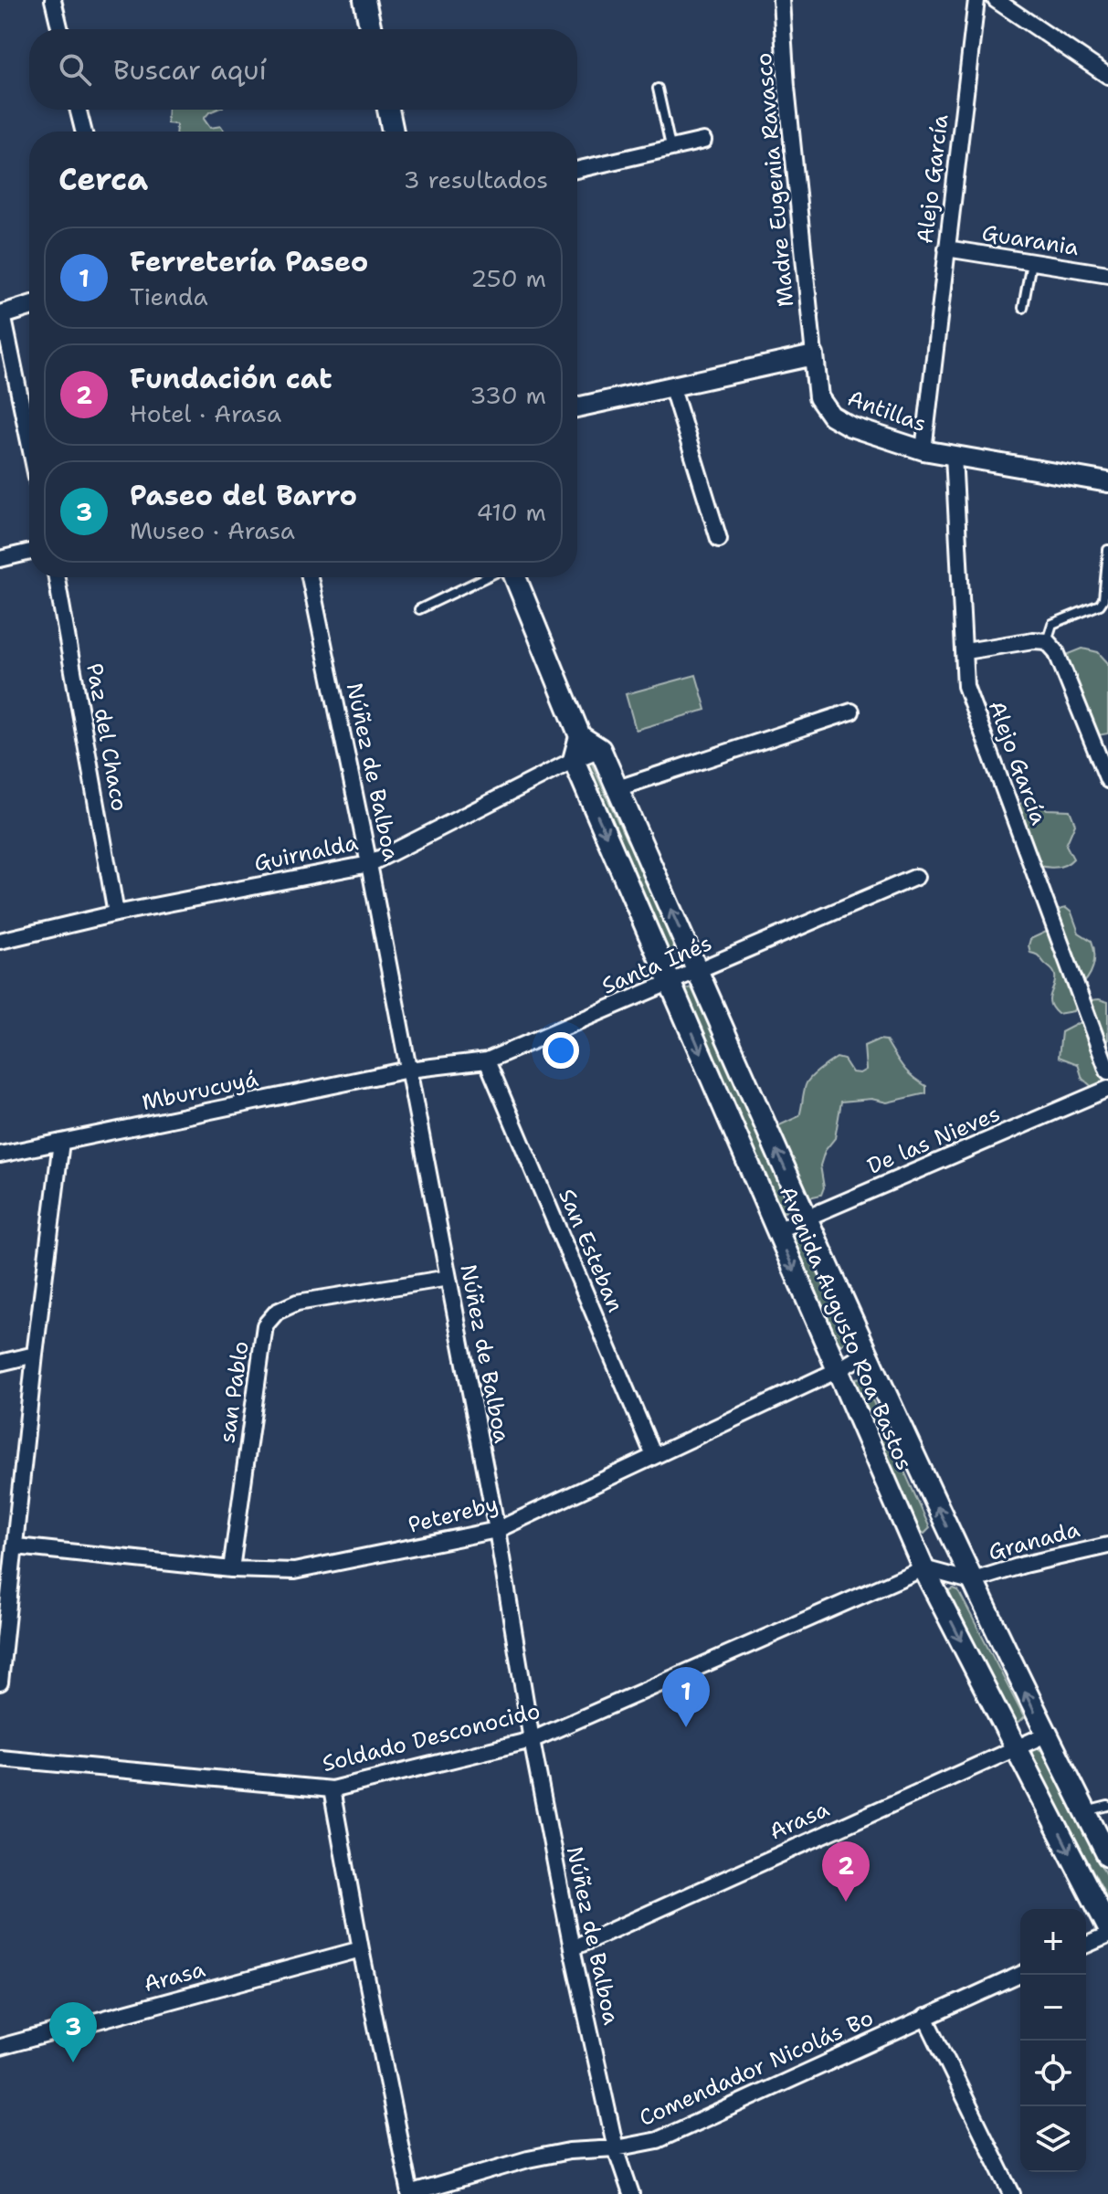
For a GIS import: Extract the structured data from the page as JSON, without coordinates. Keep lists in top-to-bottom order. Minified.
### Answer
{"streets":{"main road":["Avenida Augusto Roa Bastos"],"street":["Alejo García","Madre Eugenia Ravasco","Guarania","Antillas","Paz del Chaco","Núñez de Balboa","Guirnalda","Santa Inés","Mburucuyá","De las Nieves","San Esteban","san Pablo","Petereby","Granada","Soldado Desconocido","Arasa","Comendador Nicolás Bo"]},"crossings":[["Alejo García","Guarania"],["Alejo García","Antillas"],["Madre Eugenia Ravasco","Antillas"],["Paz del Chaco","Guirnalda"],["Núñez de Balboa","Guirnalda"],["Núñez de Balboa","Santa Inés"],["Núñez de Balboa","Mburucuyá"],["Núñez de Balboa","san Pablo"],["Núñez de Balboa","Petereby"],["Núñez de Balboa","Soldado Desconocido"],["Núñez de Balboa","Arasa"],["Núñez de Balboa","Comendador Nicolás Bo"],["Guirnalda","Avenida Augusto Roa Bastos"],["Santa Inés","Mburucuyá"],["Santa Inés","San Esteban"],["Santa Inés","Avenida Augusto Roa Bastos"],["De las Nieves","Avenida Augusto Roa Bastos"],["San Esteban","Petereby"],["Avenida Augusto Roa Bastos","Petereby"],["Avenida Augusto Roa Bastos","Granada"],["Avenida Augusto Roa Bastos","Soldado Desconocido"],["Avenida Augusto Roa Bastos","Arasa"],["san Pablo","Petereby"]],"page":{"search":"Buscar aquí","heading":["Cerca","3 resultados"],"list":[{"mark":"1","name":"Ferretería Paseo","note":"Tienda","value":"250 m"},{"mark":"2","name":"Fundación cat","note":"Hotel · Arasa","value":"330 m"},{"mark":"3","name":"Paseo del Barro","note":"Museo · Arasa","value":"410 m"}],"pins":["1","2","3"],"map_buttons":["+","−"]}}
